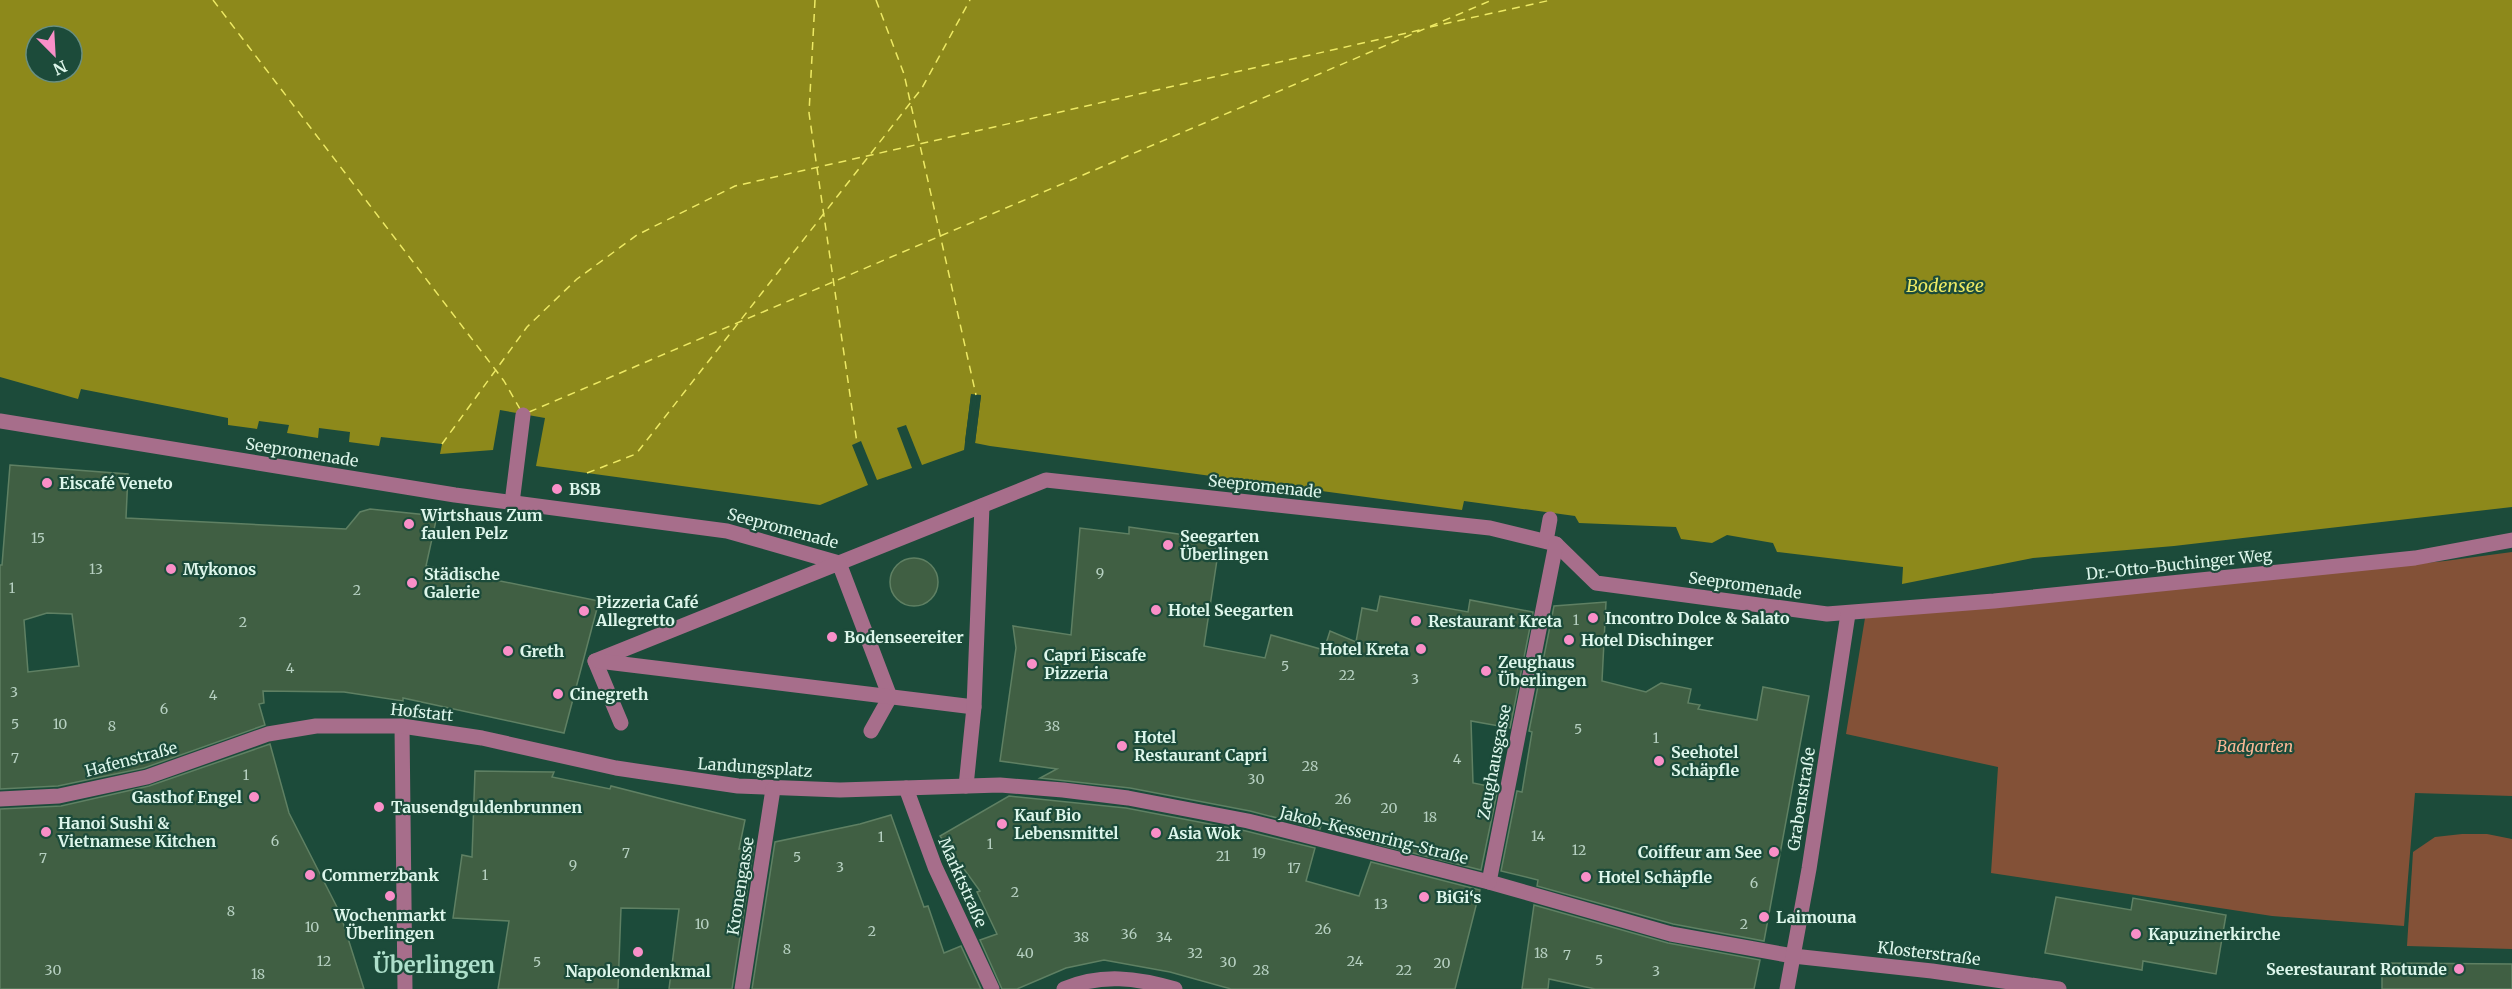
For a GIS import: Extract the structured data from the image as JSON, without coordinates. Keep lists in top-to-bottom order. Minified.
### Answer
{"streets":{"street":["Seepromenade","Dr.-Otto-Buchinger Weg","Hofstatt","Hafenstraße","Zeughausgasse","Landungsplatz","Grabenstraße","Jakob-Kessenring-Straße","Marktstraße","Kronengasse","Klosterstraße"]},"crossings":[["Seepromenade","Dr.-Otto-Buchinger Weg"],["Seepromenade","Zeughausgasse"],["Seepromenade","Grabenstraße"],["Dr.-Otto-Buchinger Weg","Grabenstraße"],["Hofstatt","Hafenstraße"],["Hofstatt","Landungsplatz"],["Zeughausgasse","Jakob-Kessenring-Straße"],["Landungsplatz","Jakob-Kessenring-Straße"],["Landungsplatz","Marktstraße"],["Landungsplatz","Kronengasse"],["Grabenstraße","Jakob-Kessenring-Straße"],["Grabenstraße","Klosterstraße"],["Jakob-Kessenring-Straße","Klosterstraße"]],"districts":["Überlingen"],"water":["Bodensee"],"parks":["Badgarten"],"places":["Eiscafé Veneto","BSB","Wirtshaus Zum faulen Pelz","Seegarten Überlingen","Mykonos","Städische Galerie","Hotel Seegarten","Pizzeria Café Allegretto","Incontro Dolce & Salato","Restaurant Kreta","Bodenseereiter","Hotel Dischinger","Hotel Kreta","Greth","Capri Eiscafe Pizzeria","Zeughaus Überlingen","Cinegreth","Hotel Restaurant Capri","Seehotel Schäpfle","Gasthof Engel","Tausendguldenbrunnen","Kauf Bio Lebensmittel","Hanoi Sushi & Vietnamese Kitchen","Asia Wok","Coiffeur am See","Commerzbank","Hotel Schäpfle","Wochenmarkt Überlingen","BiGi‘s","Laimouna","Kapuzinerkirche","Napoleondenkmal","Seerestaurant Rotunde"],"house_numbers":["15","13","9","1","2","1","2","5","4","22","3","3","4","6","5","10","8","38","5","1","7","4","28","1","30","26","20","18","14","1","6","1","12","7","19","21","5","7","9","3","17","1","6","2","13","8","10","2","10","26","2","36","38","34","8","40","32","18","7","5","12","24","5","30","20","30","28","22","3","18"],"north":"bottom right"}
